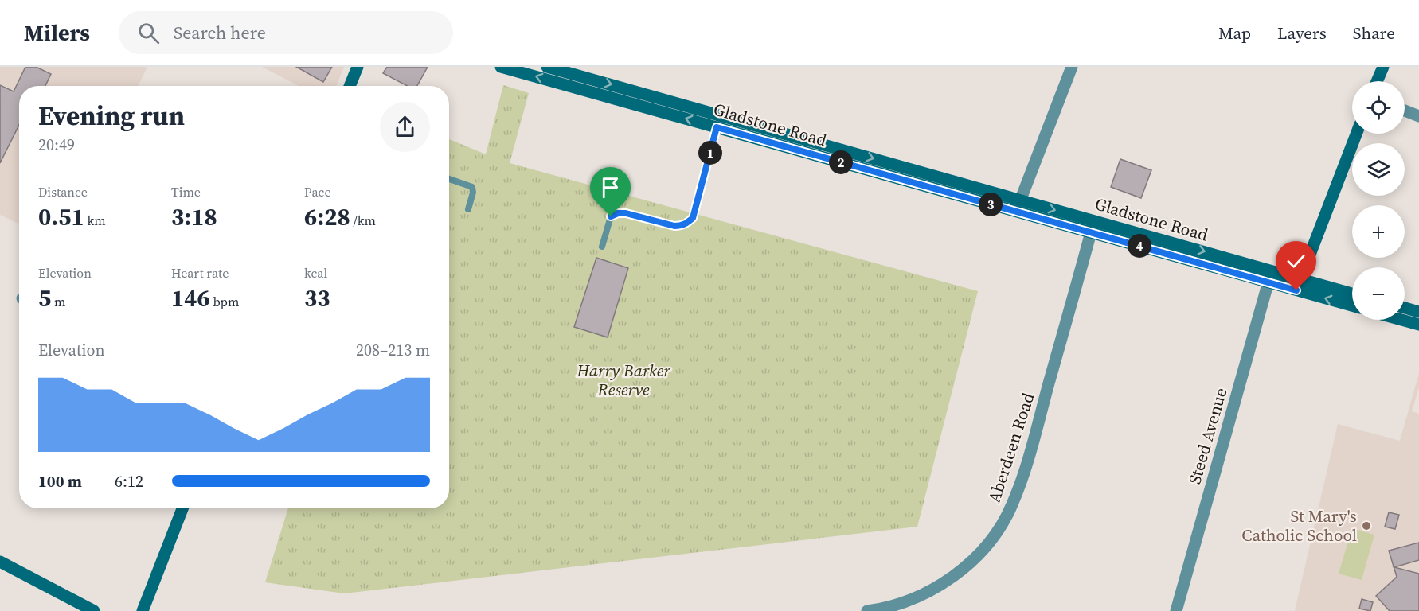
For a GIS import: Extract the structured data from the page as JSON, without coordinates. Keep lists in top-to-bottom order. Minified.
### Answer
{"streets":{"main road":["Gladstone Road"],"street":["Steed Avenue","Aberdeen Road"]},"crossings":[["Gladstone Road","Steed Avenue"],["Gladstone Road","Aberdeen Road"]],"parks":["Harry Barker Reserve"],"places":["St Mary's Catholic School"],"page":{"header":"Milers","search":"Search here","nav":["Map","Layers","Share"],"map_buttons":["+","−"],"heading":["Evening run","20:49"],"pins":["1","2","3","4"],"stats":[["Distance","0.51 km"],["Time","3:18"],["Pace","6:28 /km"],["Elevation","5 m"],["Heart rate","146 bpm"],["kcal","33"]],"chart":["Elevation","208–213 m"],"list":[{"name":"100 m","note":"6:12"}]}}
